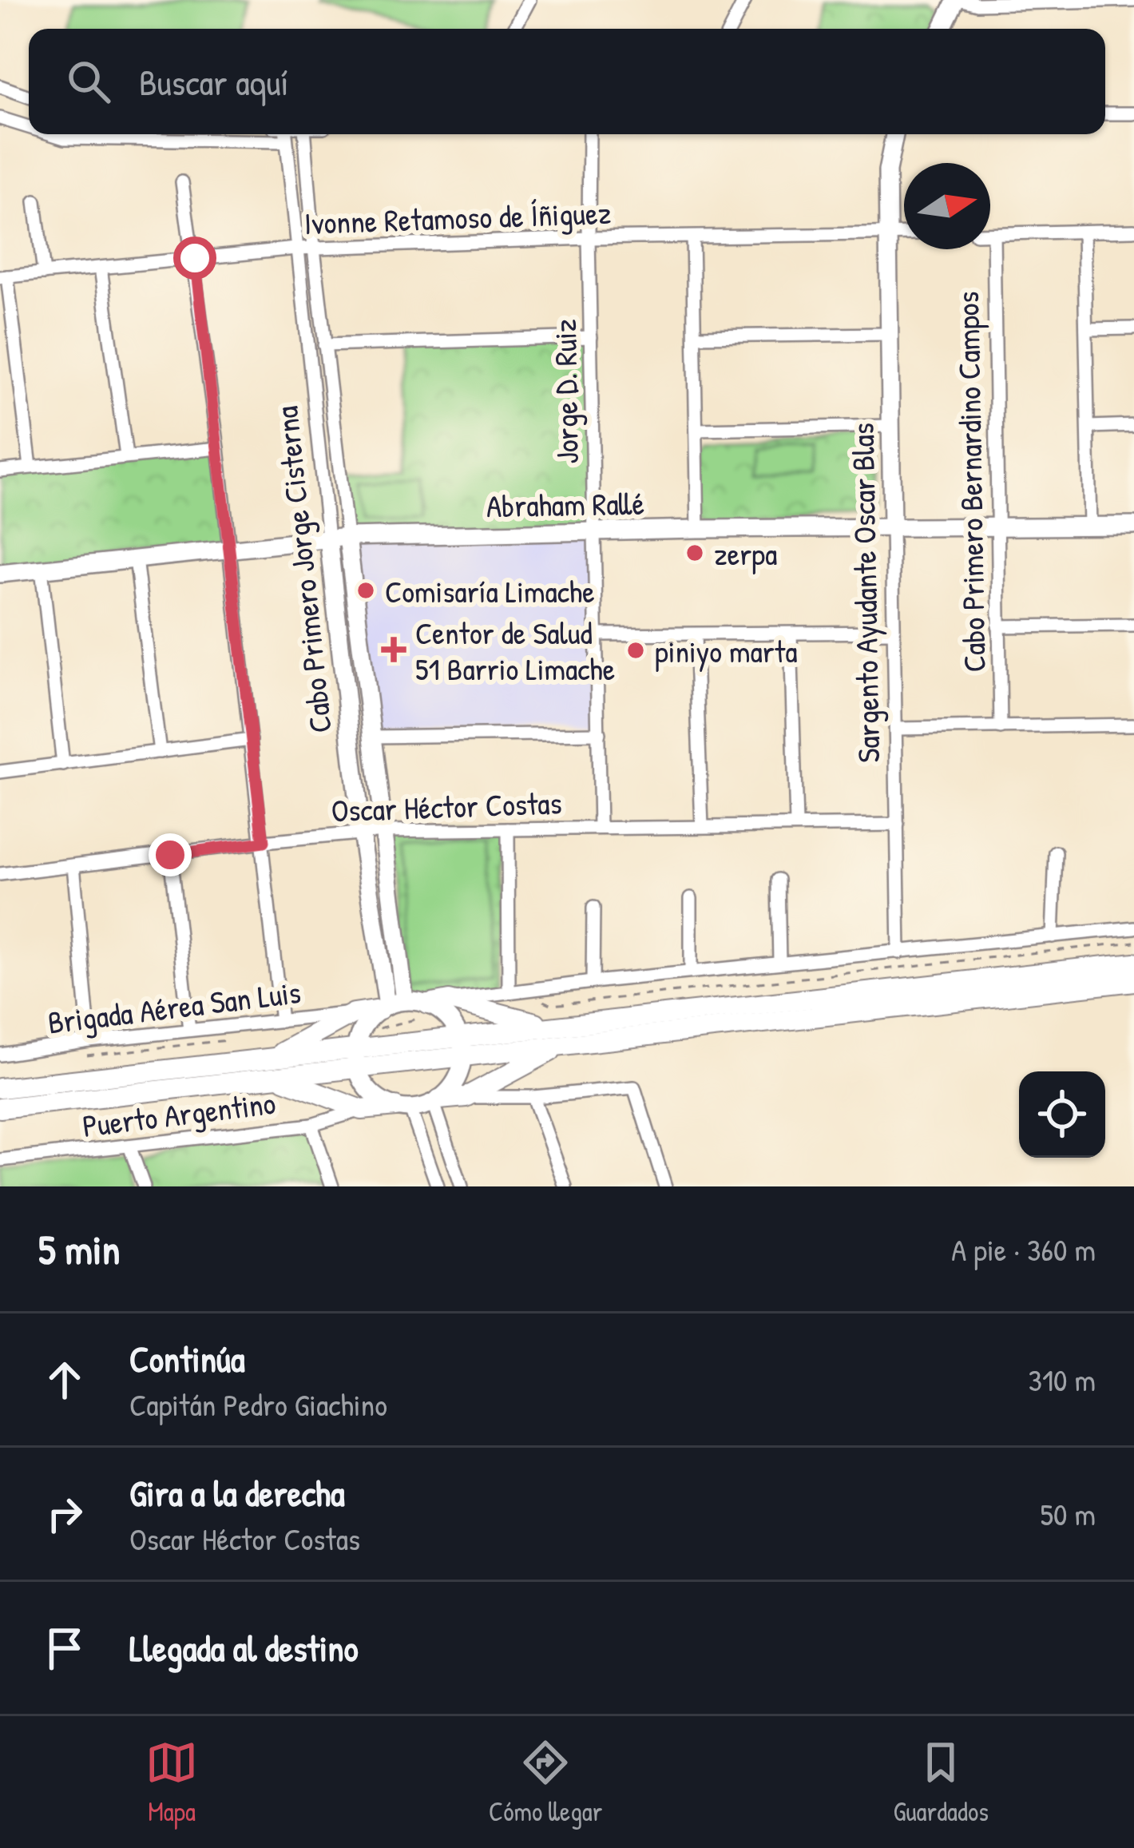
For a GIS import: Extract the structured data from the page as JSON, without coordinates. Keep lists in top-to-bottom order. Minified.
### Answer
{"streets":{"street":["Ivonne Retamoso de Íñiguez","Jorge D. Ruiz","Cabo Primero Bernardino Campos","Abraham Rallé","Cabo Primero Jorge Cisterna","Sargento Ayudante Oscar Blas","Oscar Héctor Costas","Brigada Aérea San Luis","Puerto Argentino"]},"crossings":[["Ivonne Retamoso de Íñiguez","Jorge D. Ruiz"],["Ivonne Retamoso de Íñiguez","Cabo Primero Jorge Cisterna"],["Ivonne Retamoso de Íñiguez","Sargento Ayudante Oscar Blas"],["Jorge D. Ruiz","Abraham Rallé"],["Jorge D. Ruiz","Oscar Héctor Costas"],["Cabo Primero Bernardino Campos","Abraham Rallé"],["Abraham Rallé","Cabo Primero Jorge Cisterna"],["Abraham Rallé","Sargento Ayudante Oscar Blas"],["Cabo Primero Jorge Cisterna","Oscar Héctor Costas"],["Sargento Ayudante Oscar Blas","Oscar Héctor Costas"]],"places":{"other":["zerpa","Comisaría Limache","piniyo marta"],"health":["Centor de Salud 51 Barrio Limache"]},"north":"right","page":{"search":"Buscar aquí","heading":["5 min","A pie · 360 m"],"list":[["Continúa","Capitán Pedro Giachino","310 m"],["Gira a la derecha","Oscar Héctor Costas","50 m"],"Llegada al destino"],"nav":["Mapa","Cómo llegar","Guardados"]}}
